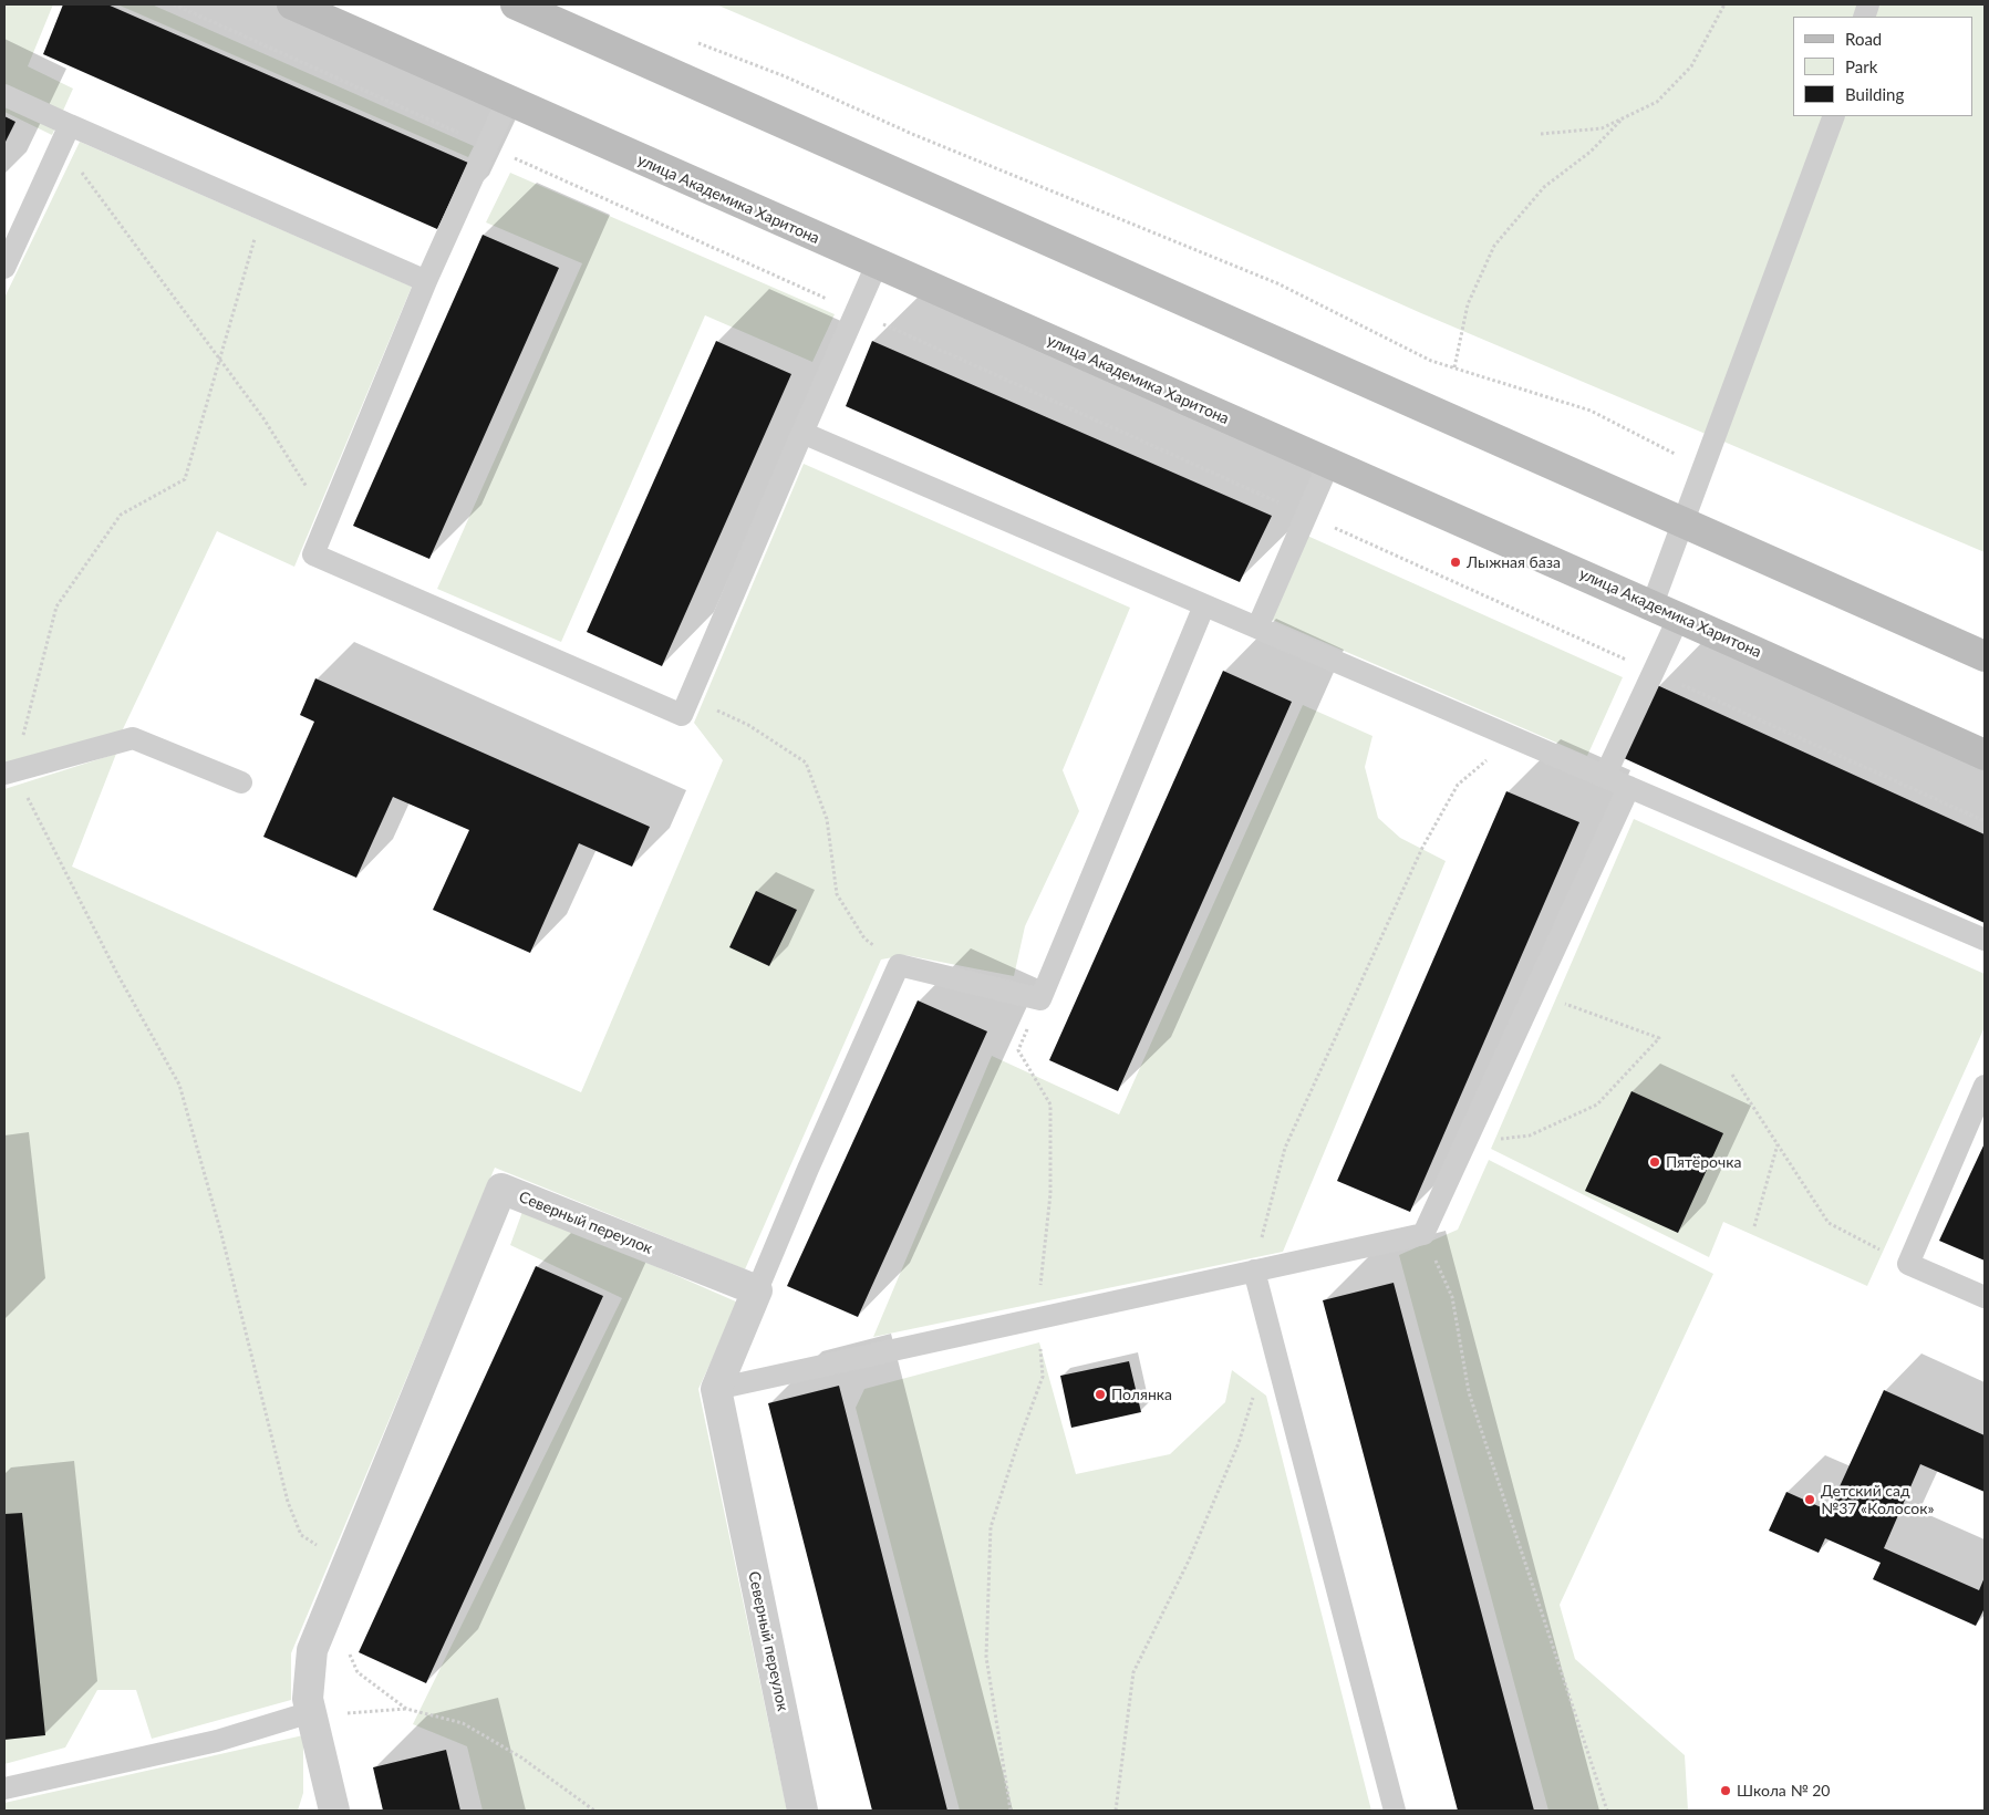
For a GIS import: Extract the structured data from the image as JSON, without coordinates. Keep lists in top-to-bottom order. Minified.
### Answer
{"streets":{"main road":["улица Академика Харитона"],"street":["Северный переулок"]},"places":["Лыжная база","Пятёрочка","Полянка","Детский сад №37 «Колосок»","Школа № 20"],"legend":["Road","Park","Building"]}
